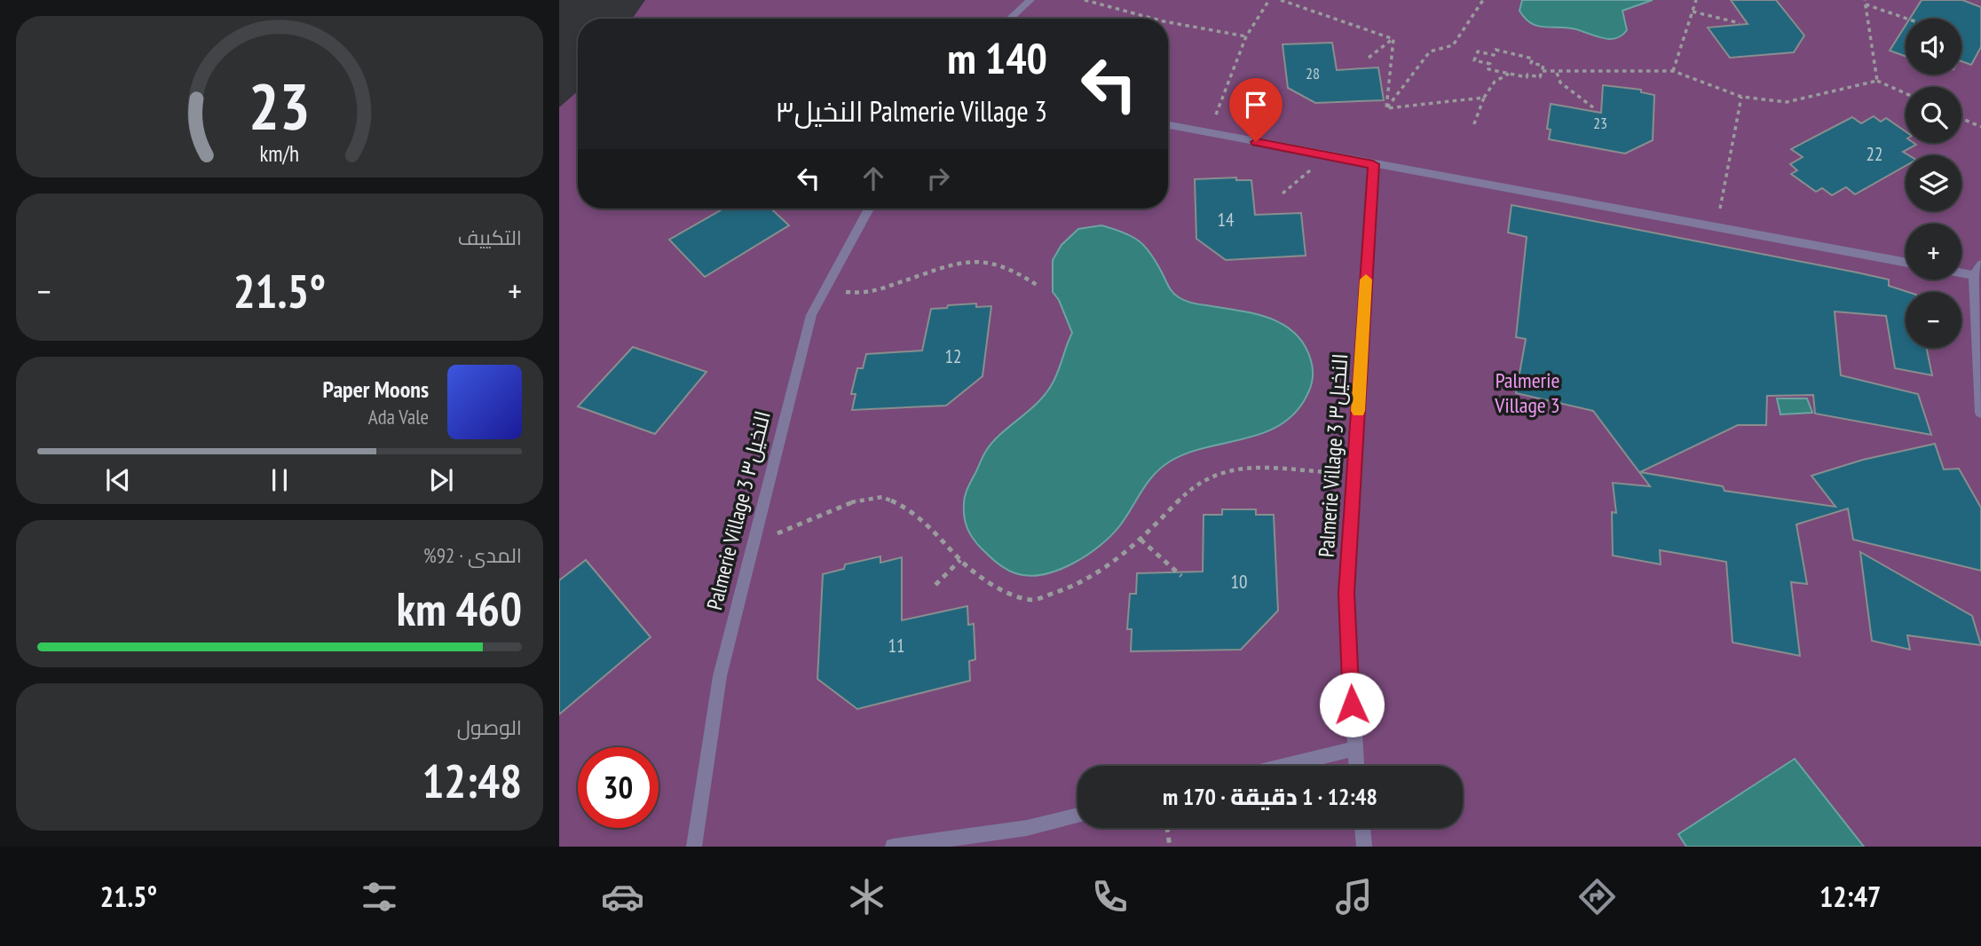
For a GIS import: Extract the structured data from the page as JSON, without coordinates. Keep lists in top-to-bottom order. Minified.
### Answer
{"streets":{"street":["Palmerie Village 3 النخيل٣"]},"parks":["Palmerie Village 3"],"house_numbers":["28","23","22","14","12","10","11"],"page":{"map_buttons":["+","−"],"turn":["140 m","Palmerie Village 3 النخيل٣"],"tile":["التكييف",["المدى · 92%","460 km"],["الوصول","12:48"]],"heat":["−","21.5°","+"],"song":["Paper Moons","Ada Vale"],"limit":"30","trip":"12:48 · 1 دقيقة · 170 m","tabs":["12:47","21.5°"],"gauge":["23","km/h"]}}
